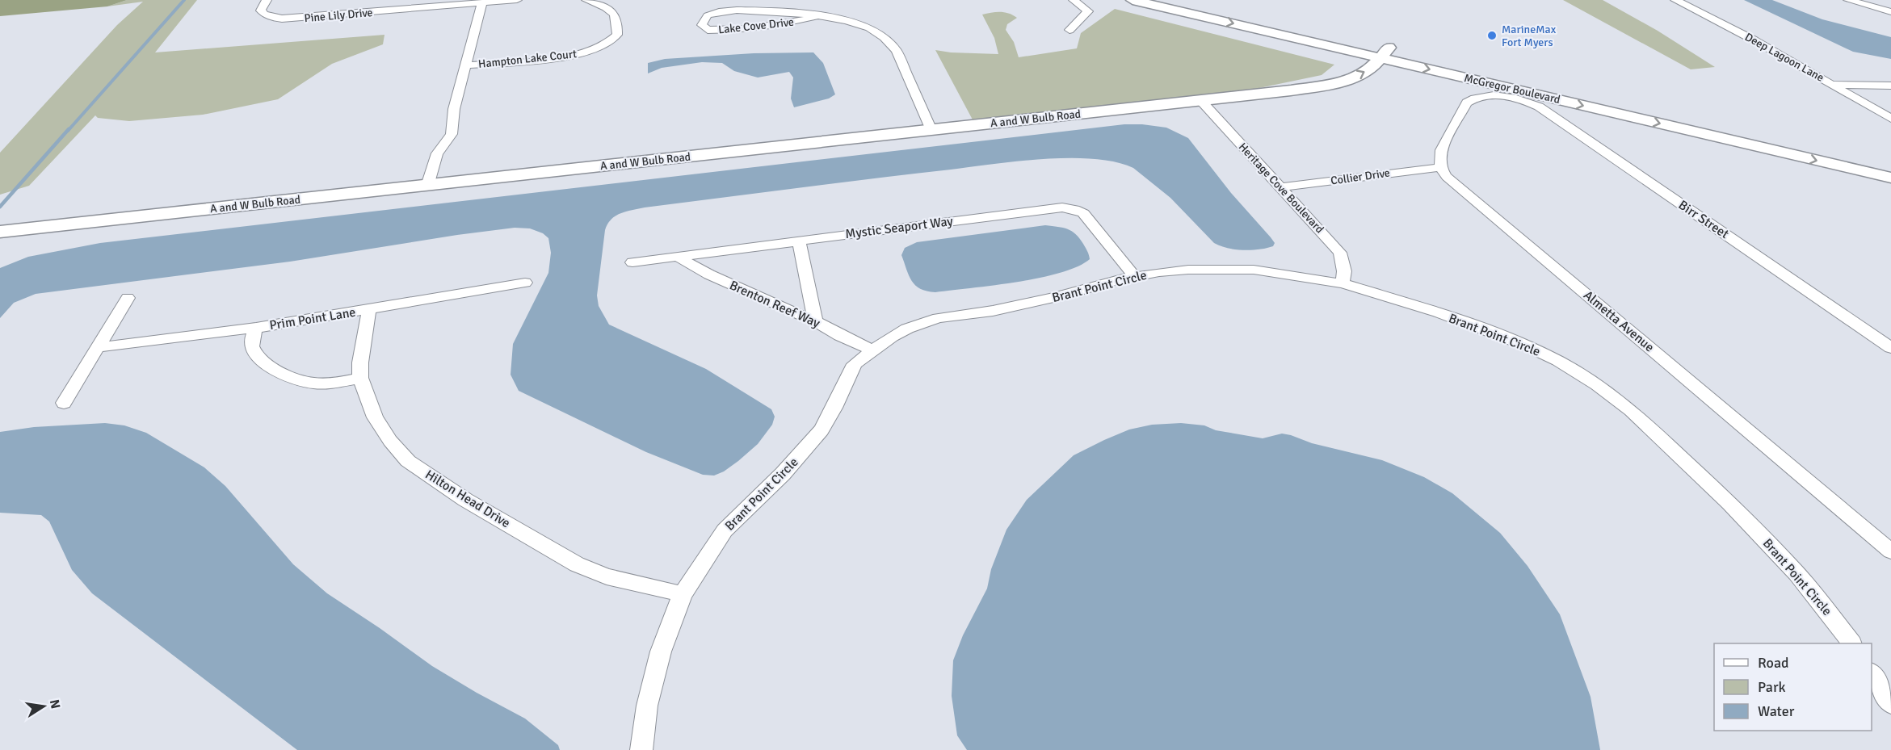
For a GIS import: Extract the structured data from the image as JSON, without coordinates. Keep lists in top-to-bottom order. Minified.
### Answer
{"streets":{"main road":["McGregor Boulevard","A and W Bulb Road"],"street":["Pine Lily Drive","Lake Cove Drive","Deep Lagoon Lane","Hampton Lake Court","Collier Drive","Heritage Cove Boulevard","Birr Street","Mystic Seaport Way","Brant Point Circle","Brenton Reef Way","Prim Point Lane","Almetta Avenue","Hilton Head Drive"]},"crossings":[["Lake Cove Drive","A and W Bulb Road"],["McGregor Boulevard","A and W Bulb Road"],["A and W Bulb Road","Heritage Cove Boulevard"],["Collier Drive","Heritage Cove Boulevard"],["Collier Drive","Birr Street"],["Collier Drive","Almetta Avenue"],["Heritage Cove Boulevard","Brant Point Circle"],["Birr Street","Almetta Avenue"],["Mystic Seaport Way","Brant Point Circle"],["Mystic Seaport Way","Brenton Reef Way"],["Brant Point Circle","Brenton Reef Way"],["Brant Point Circle","Hilton Head Drive"],["Prim Point Lane","Hilton Head Drive"]],"places":["MarineMax Fort Myers"],"legend":["Road","Park","Water"],"north":"right"}
